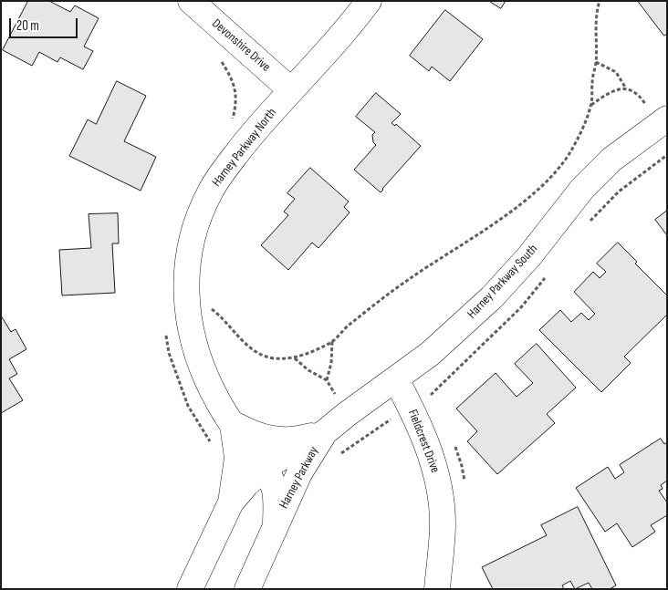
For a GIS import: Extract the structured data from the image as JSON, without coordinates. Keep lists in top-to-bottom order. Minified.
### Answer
{"streets":{"street":["Devonshire Drive","Harney Parkway North","Harney Parkway South","Fieldcrest Drive","Harney Parkway"]},"crossings":[["Devonshire Drive","Harney Parkway North"],["Harney Parkway North","Harney Parkway"],["Harney Parkway South","Fieldcrest Drive"],["Harney Parkway South","Harney Parkway"]],"scale_bar":"20 m"}
